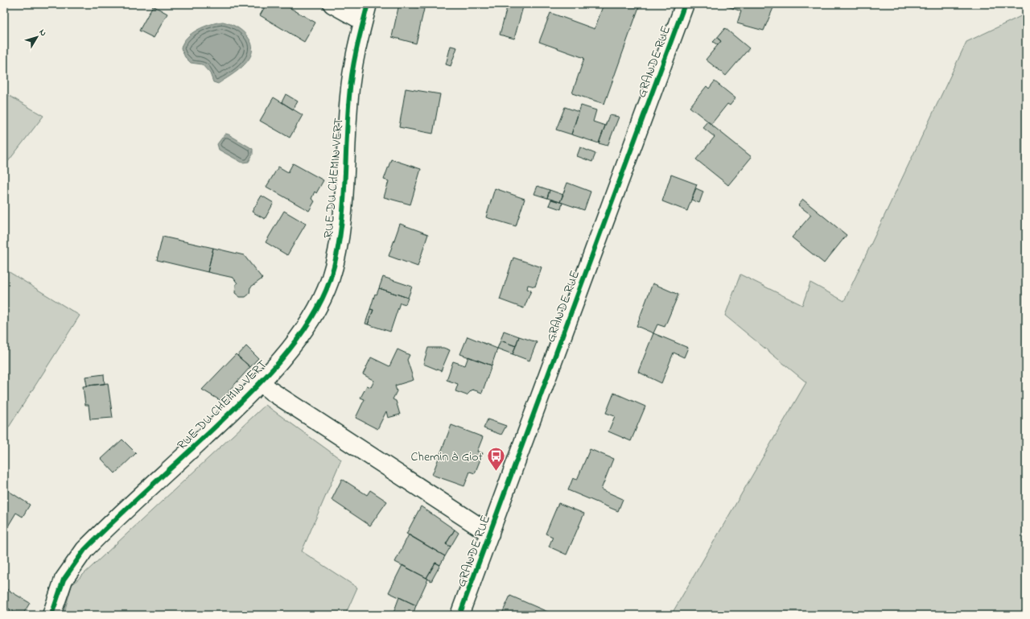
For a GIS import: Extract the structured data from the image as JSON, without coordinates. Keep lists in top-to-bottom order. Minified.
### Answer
{"streets":{"street":["GRANDE RUE","RUE DU CHEMIN VERT"]},"places":{"bus stop":["Chemin à Giot"]},"north":"top right"}
